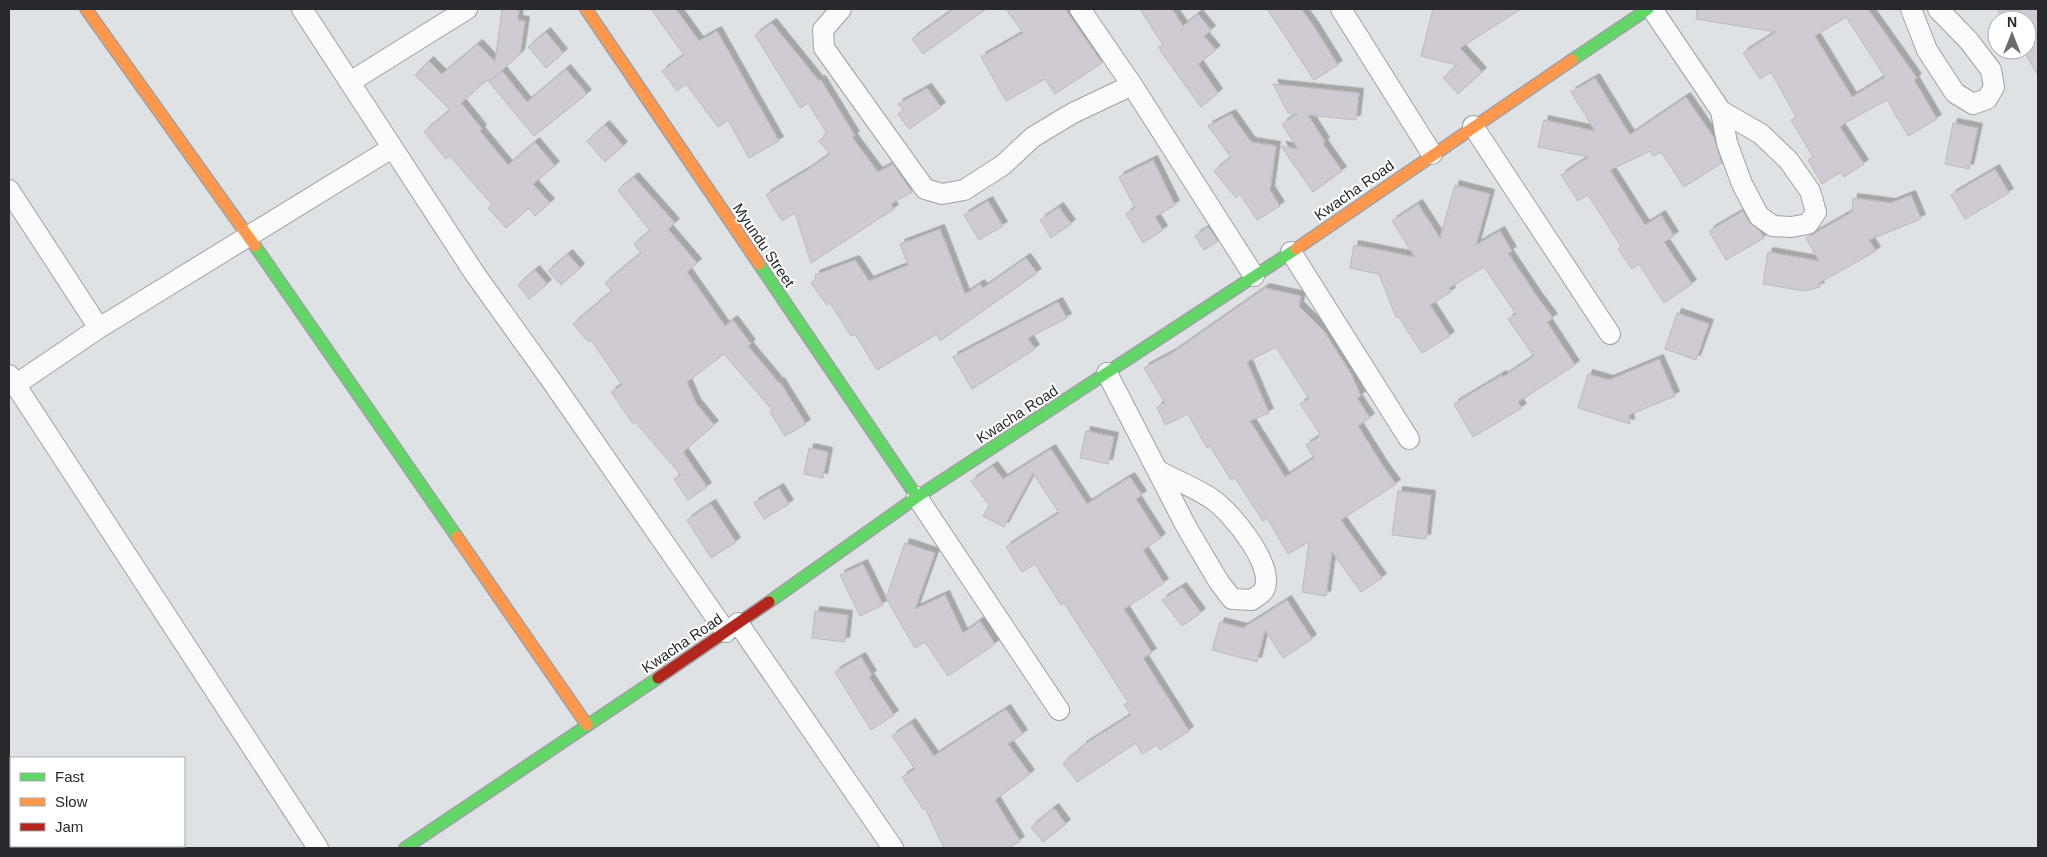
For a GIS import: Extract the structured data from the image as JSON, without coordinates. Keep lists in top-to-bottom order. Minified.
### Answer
{"streets":{"main road":["Kwacha Road","Myundu Street"]},"crossings":[["Kwacha Road","Myundu Street"]],"legend":["Fast","Slow","Jam"],"north":"top"}
